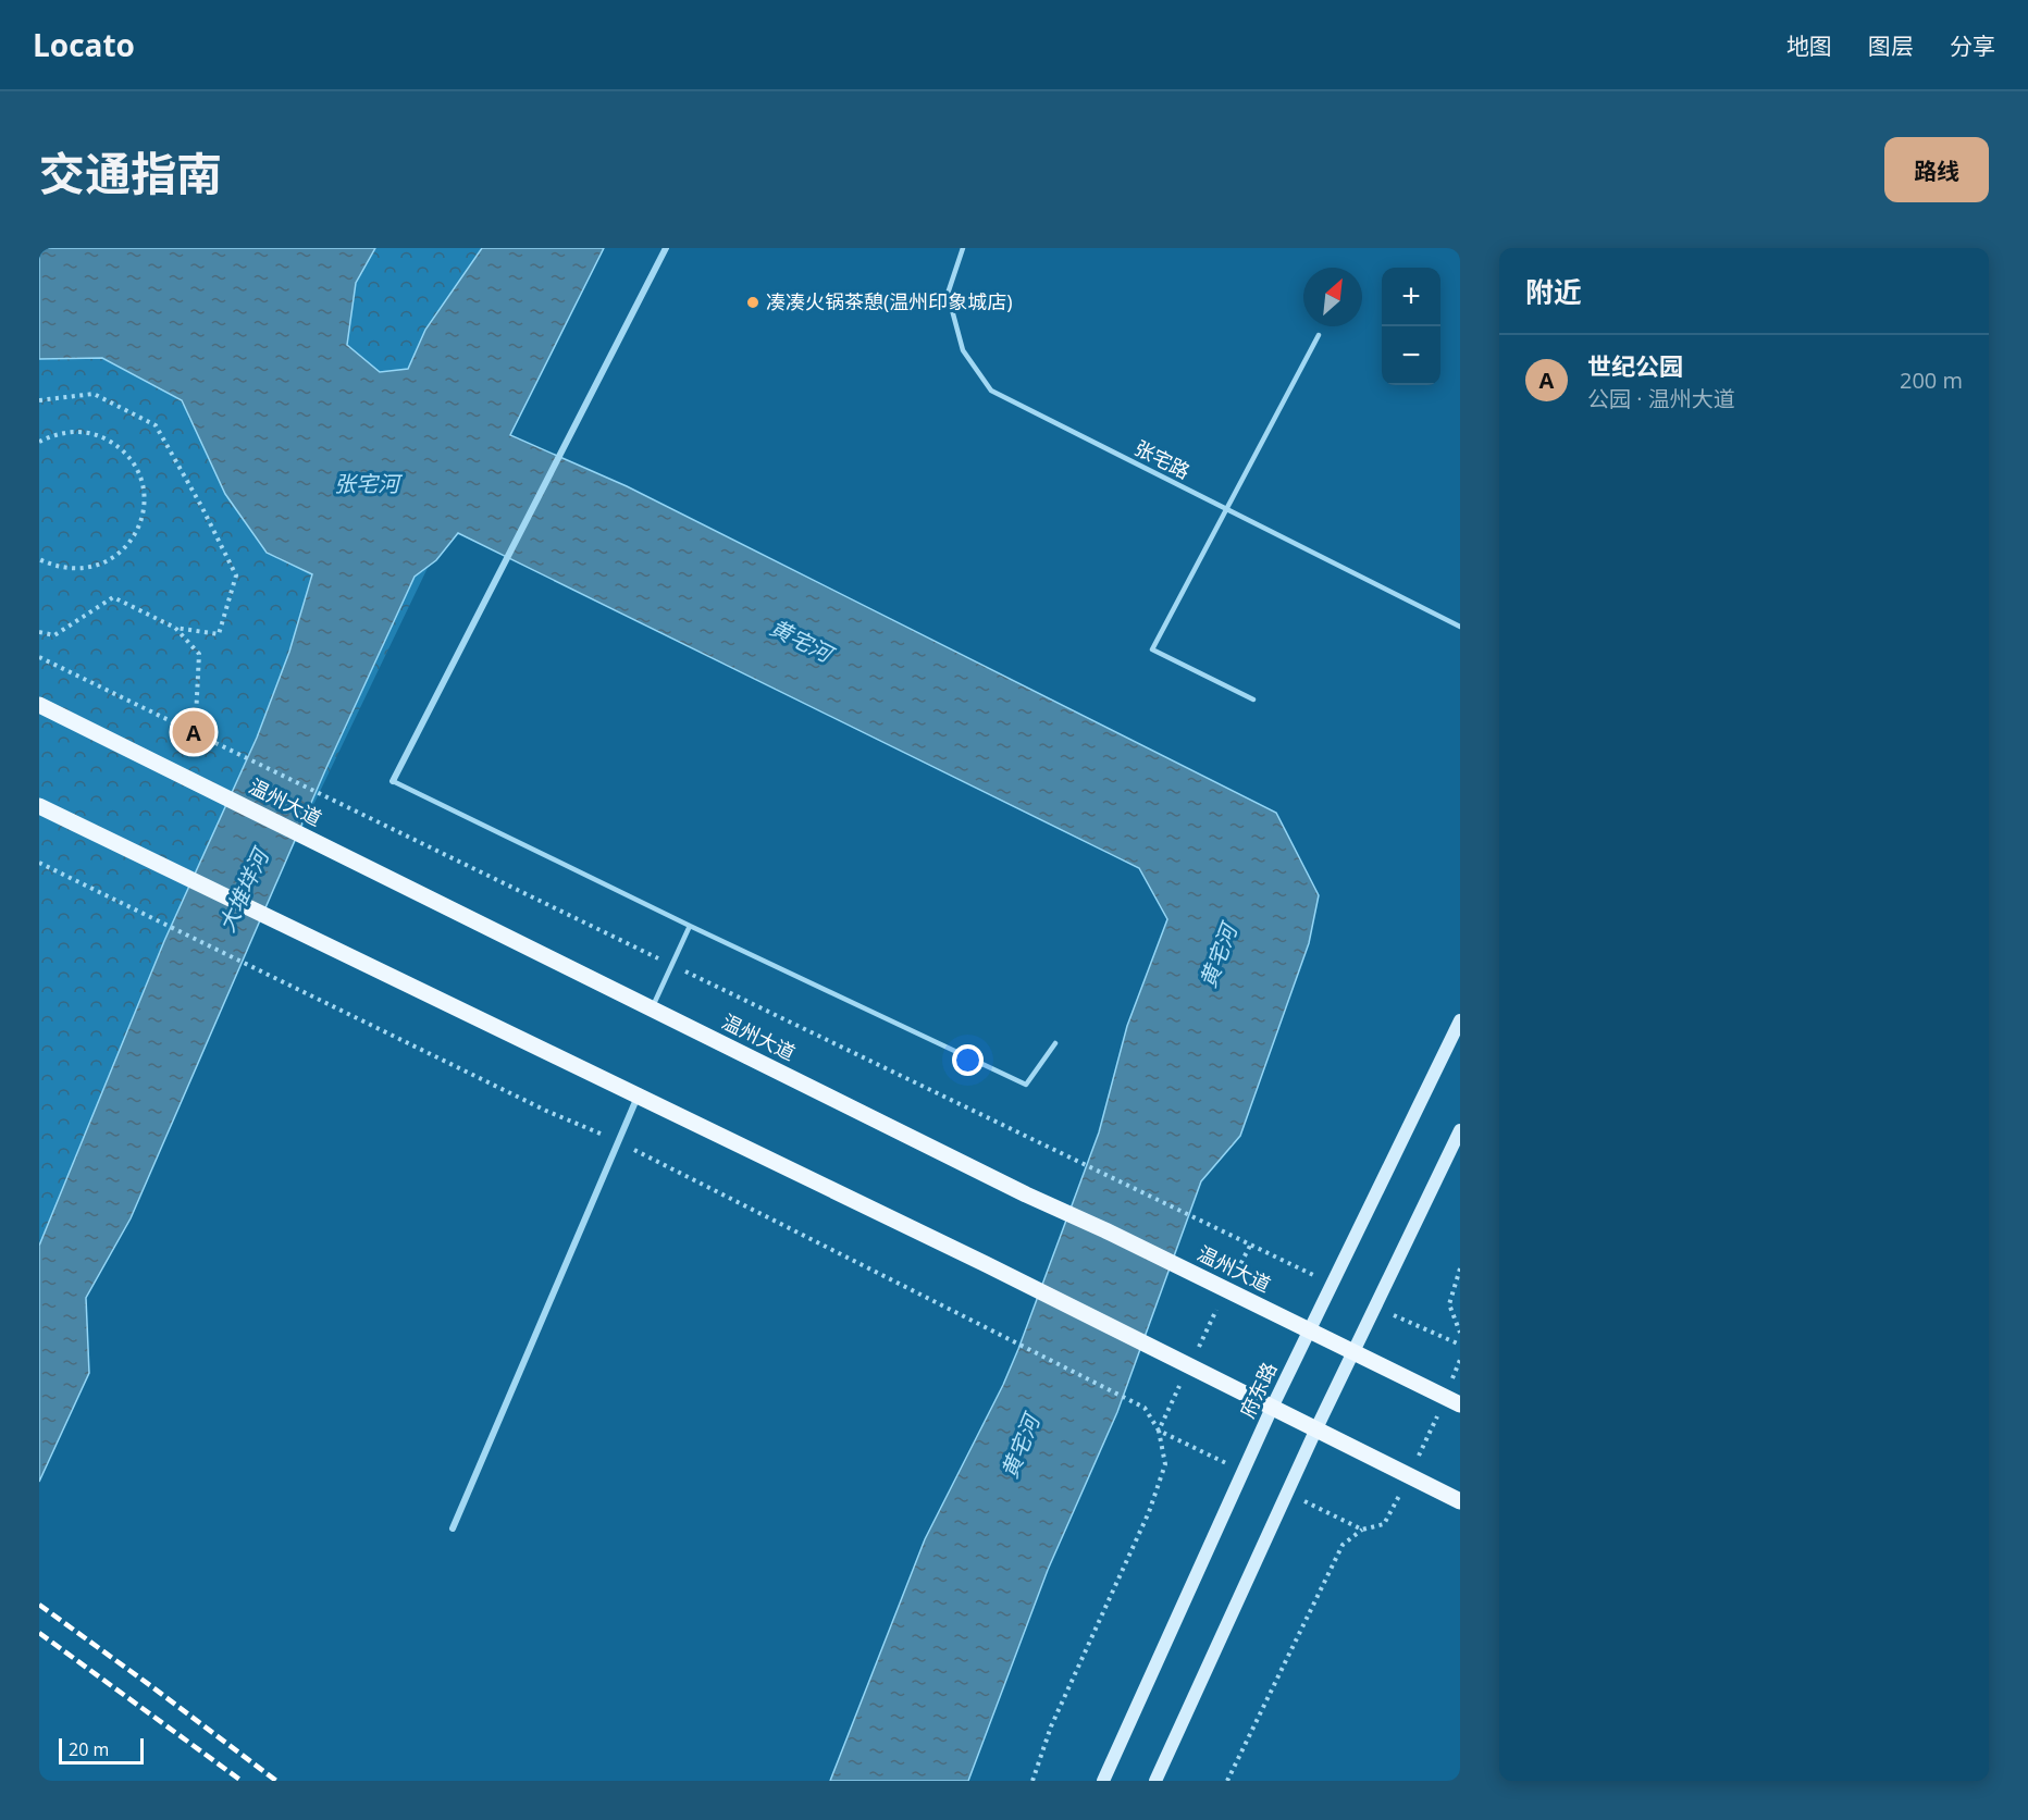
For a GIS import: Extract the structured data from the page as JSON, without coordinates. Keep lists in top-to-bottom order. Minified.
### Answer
{"streets":{"main road":["温州大道","府东路"],"lane":["张宅路"]},"crossings":[["温州大道","府东路"]],"water":["张宅河","黄宅河","大堆垟河"],"places":["凑凑火锅茶憩(温州印象城店)"],"scale_bar":"20 m","north":"top right","page":{"header":"Locato","nav":["地图","图层","分享"],"title":"交通指南","buttons":"路线","heading":"附近","map_buttons":["+","−"],"list":[{"mark":"A","name":"世纪公园","note":"公园 · 温州大道","value":"200 m"}],"pins":"A","scale":"20 m"}}
